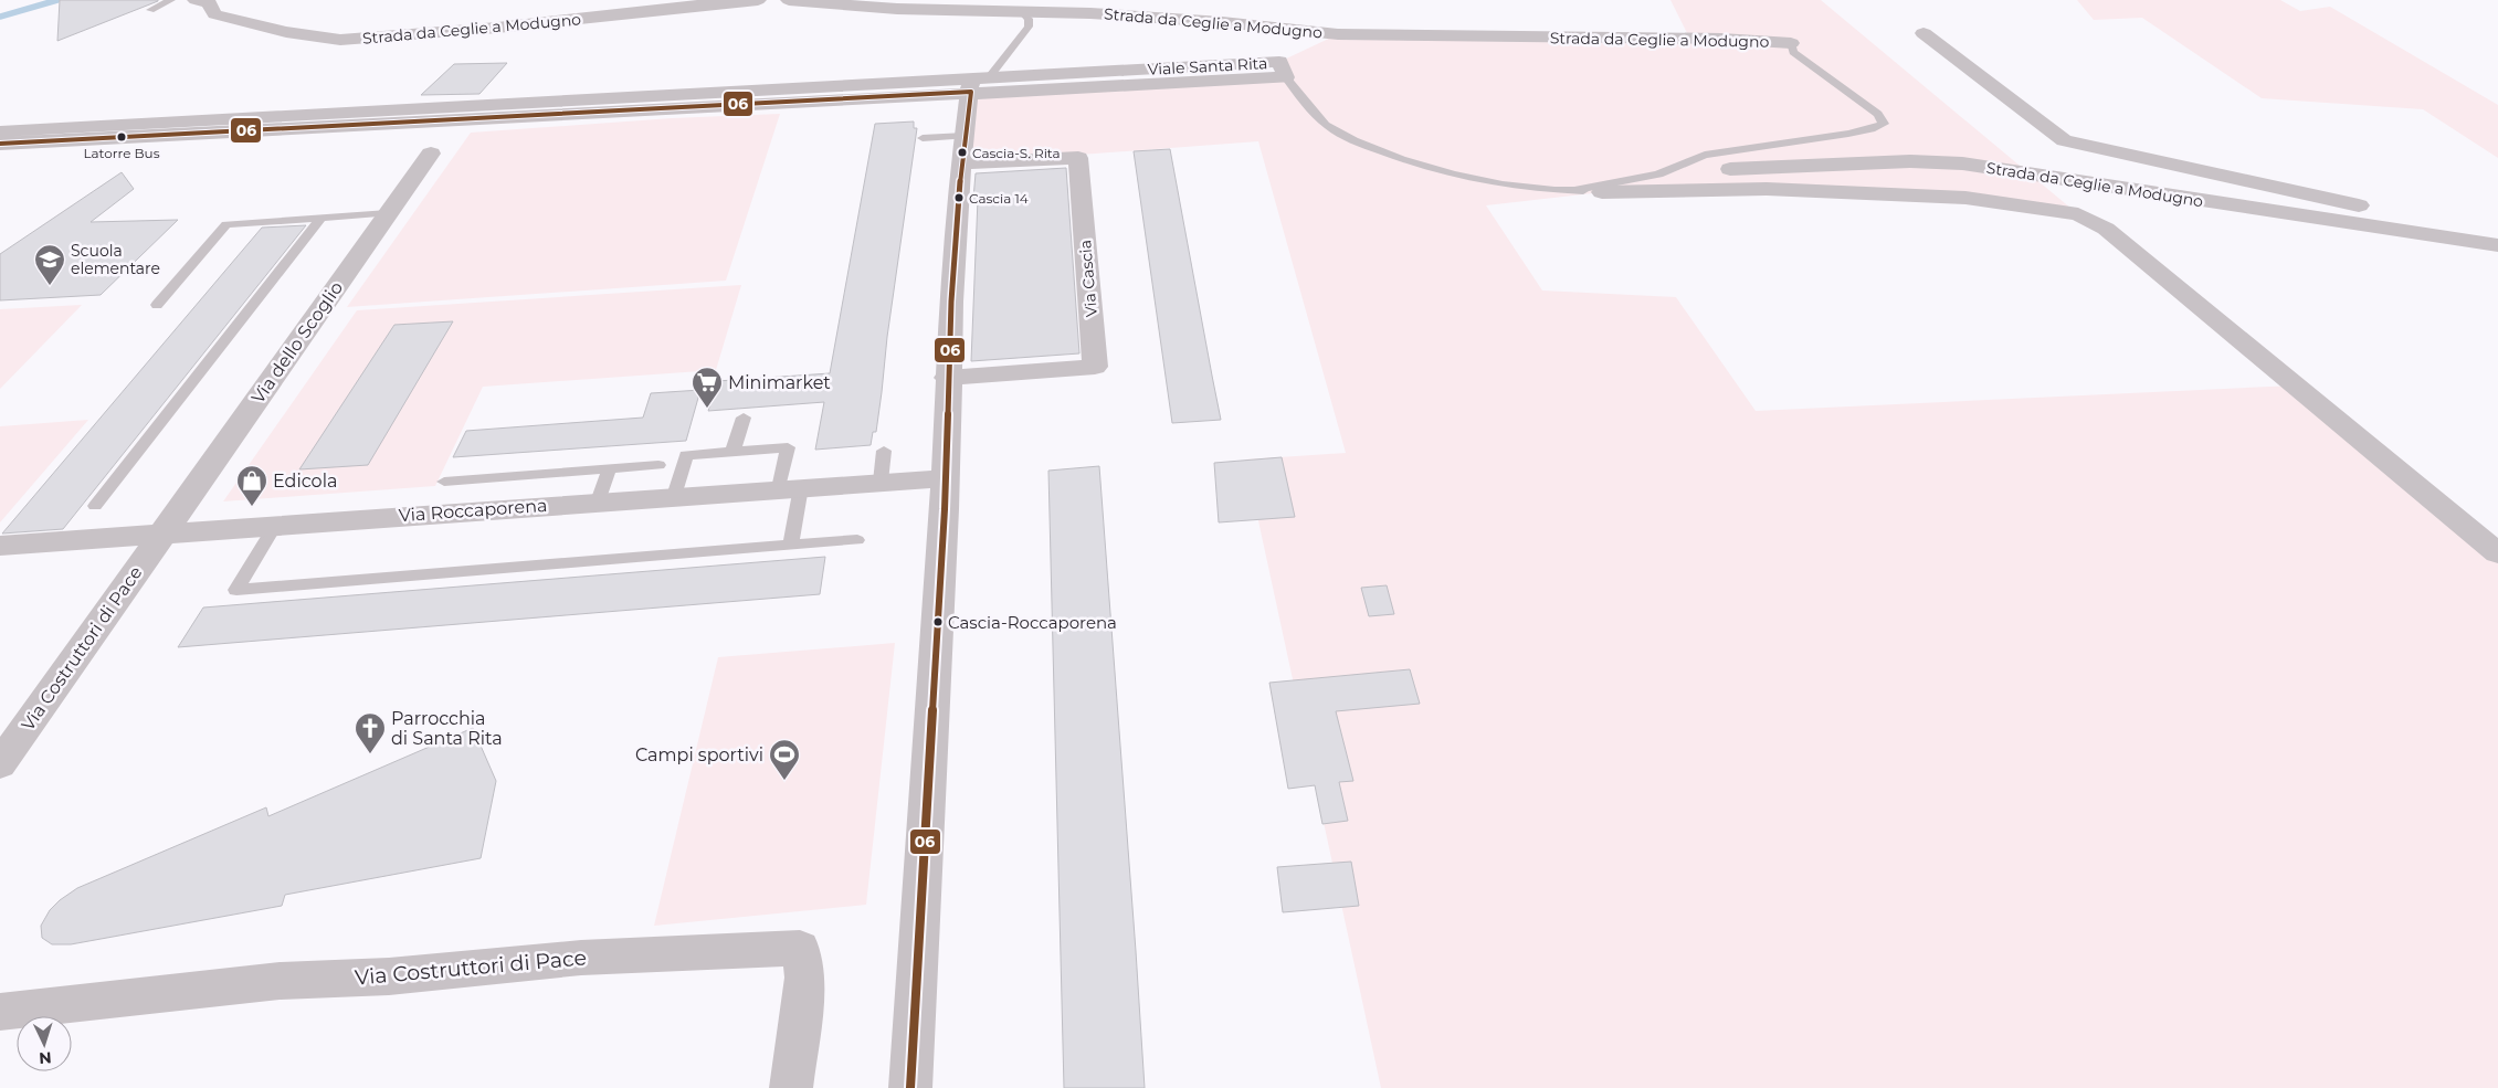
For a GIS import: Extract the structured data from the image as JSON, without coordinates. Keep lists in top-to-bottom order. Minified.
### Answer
{"streets":{"street":["Strada da Ceglie a Modugno","Viale Santa Rita","Via Cascia","Via dello Scoglio","Via Roccaporena","Via Costruttori di Pace"]},"crossings":[["Via dello Scoglio","Via Roccaporena"],["Via dello Scoglio","Via Costruttori di Pace"],["Via Roccaporena","Via Costruttori di Pace"]],"places":{"other":["Latorre Bus","Cascia-S. Rita","Cascia 14","Cascia-Roccaporena"],"school or university":["Scuola elementare"],"supermarket":["Minimarket"],"shop":["Edicola"],"church":["Parrocchia di Santa Rita"],"sports":["Campi sportivi"]},"lines":["transit line 06"],"north":"bottom"}
